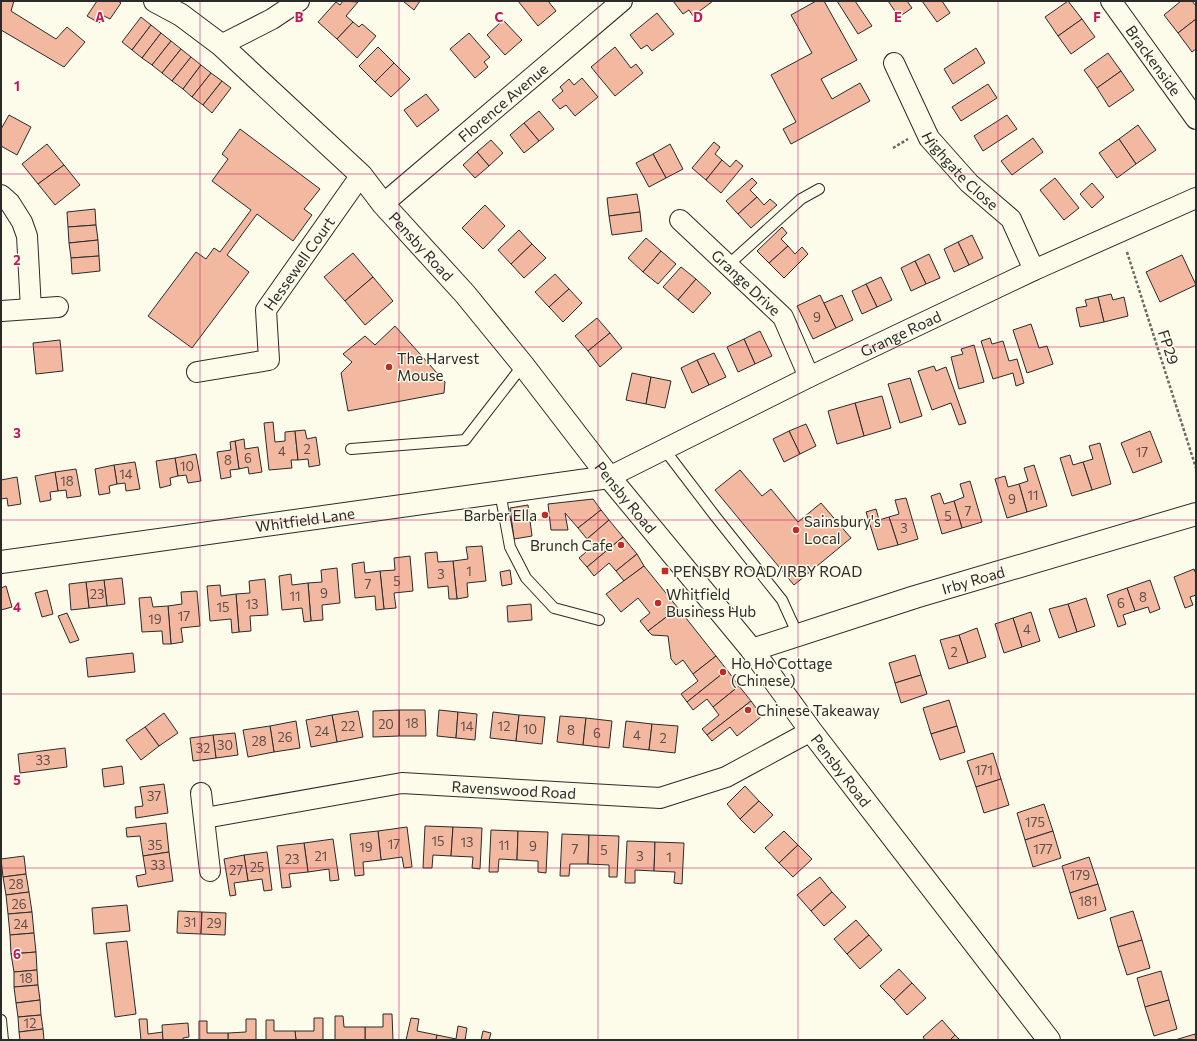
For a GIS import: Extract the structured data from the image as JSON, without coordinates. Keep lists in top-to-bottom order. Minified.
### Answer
{"streets":{"main road":["Pensby Road","Whitfield Lane","Irby Road"],"street":["Brackenside","Florence Avenue","Highgate Close","Hessewell Court","Grange Drive","Grange Road","Ravenswood Road"],"path":["FP29"]},"crossings":[["Florence Avenue","Pensby Road"],["Highgate Close","Grange Road"],["Pensby Road","Hessewell Court"],["Pensby Road","Grange Road"],["Pensby Road","Whitfield Lane"],["Pensby Road","Irby Road"],["Pensby Road","Ravenswood Road"],["Grange Drive","Grange Road"],["Grange Road","FP29"],["Grange Road","Whitfield Lane"]],"places":{"other":["The Harvest Mouse","Barber Ella","Sainsbury's Local","Brunch Cafe","Whitfield Business Hub","Ho Ho Cottage (Chinese)","Chinese Takeaway"],"transit":["PENSBY ROAD/IRBY ROAD"]},"house_numbers":["9","2","4","17","6","8","10","14","18","11","9","7","5","3","1","3","5","7","9","23","11","8","6","13","15","17","19","4","2","18","20","22","14","12","10","8","24","6","4","26","2","28","30","32","33","171","37","175","15","13","17","35","11","9","19","7","177","5","21","3","1","23","33","25","27","179","28","181","26","31","29","24","18","12"],"grid":{"columns":["A","B","C","D","E","F"],"rows":["1","2","3","4","5","6"]}}
